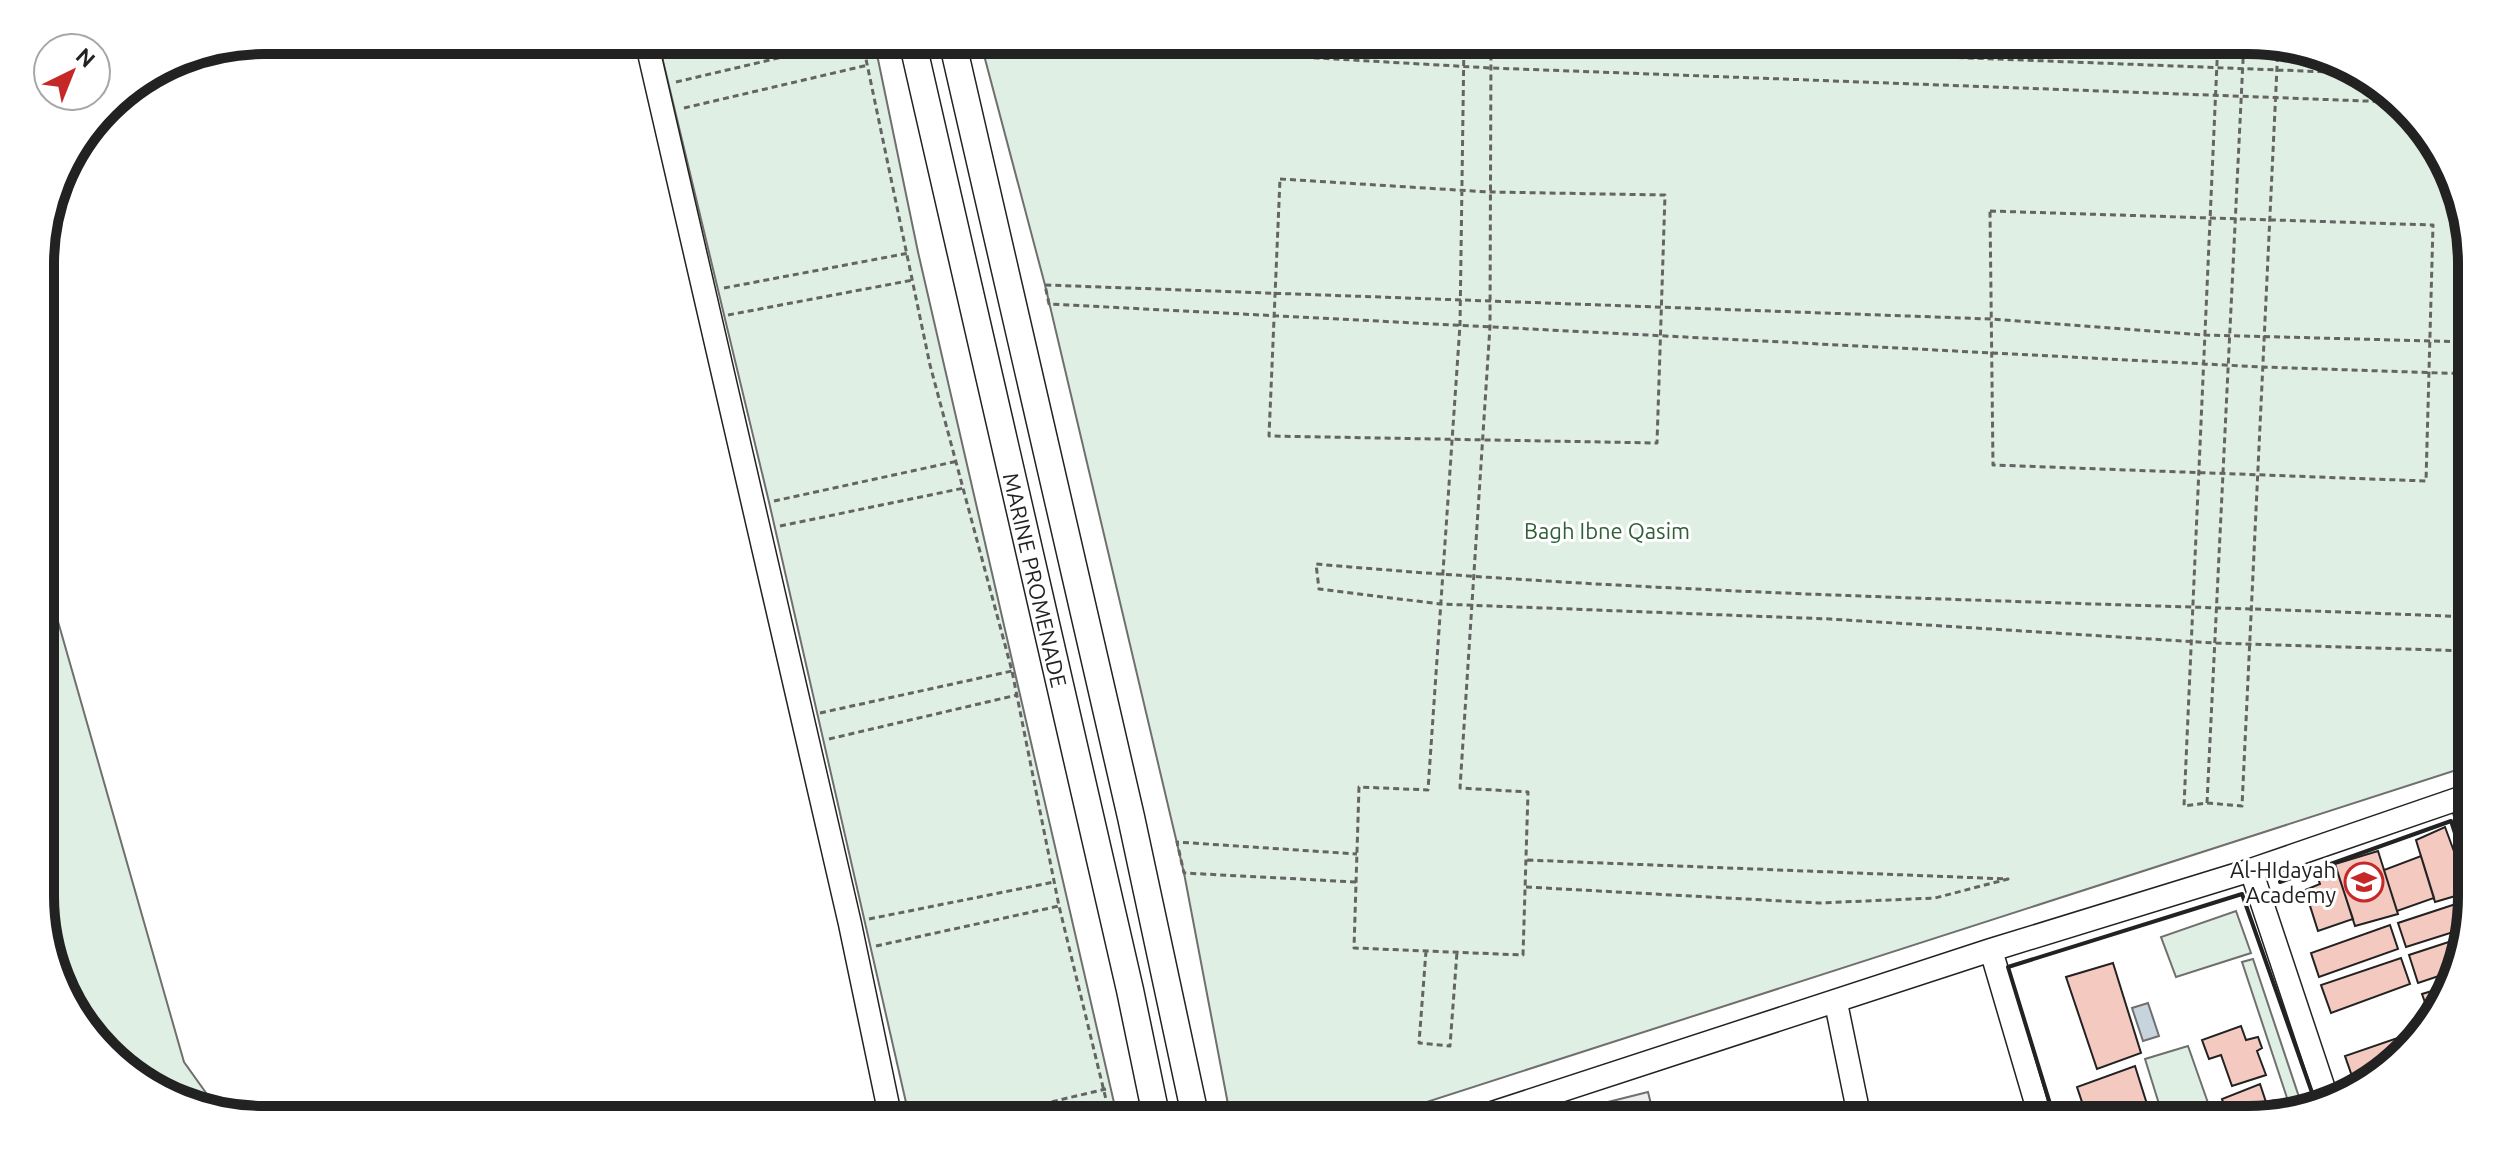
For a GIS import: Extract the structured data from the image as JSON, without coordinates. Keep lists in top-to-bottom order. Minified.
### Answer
{"streets":{"main road":["MARINE PROMENADE"]},"parks":["Bagh Ibne Qasim"],"places":{"school or university":["Al-HIdayah Academy"]},"north":"top right"}
